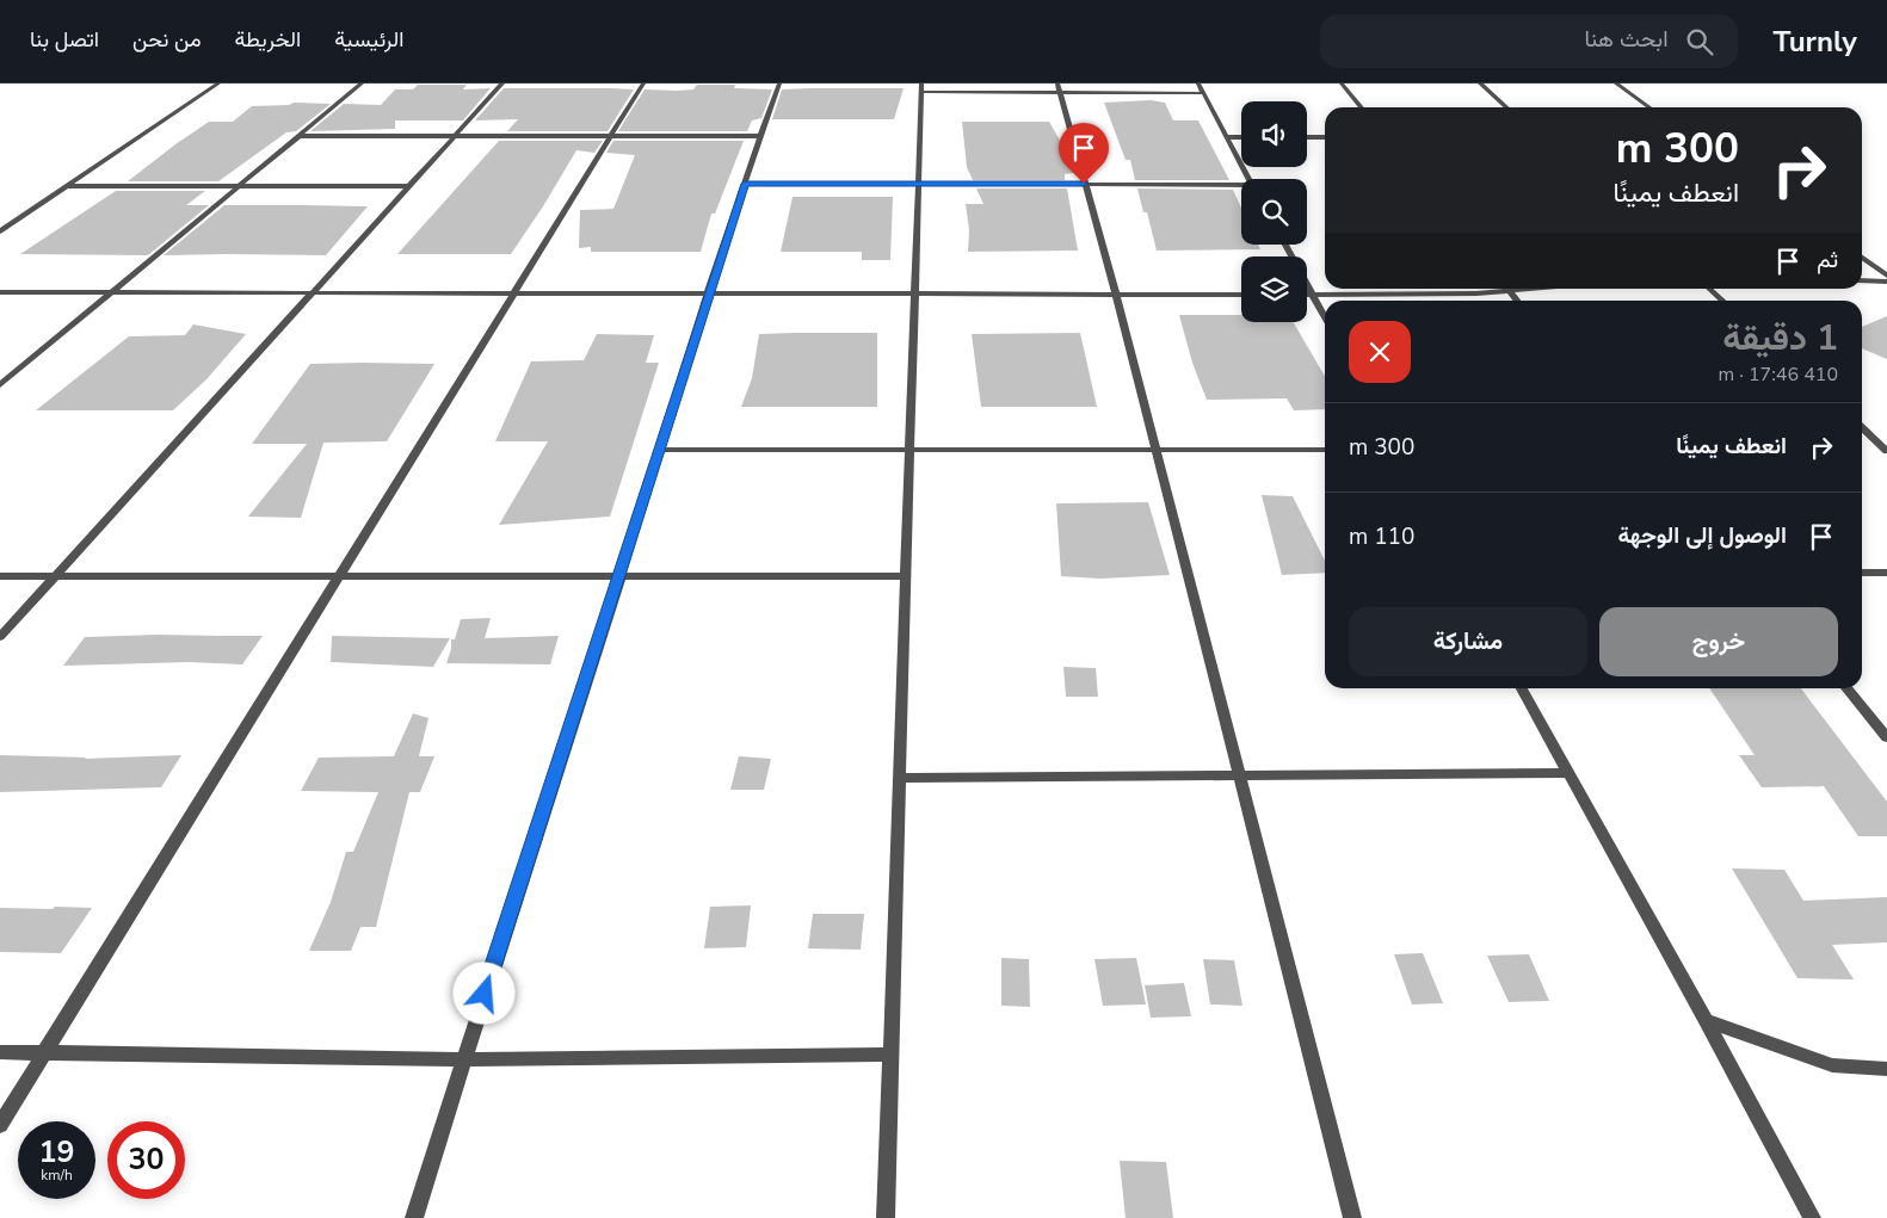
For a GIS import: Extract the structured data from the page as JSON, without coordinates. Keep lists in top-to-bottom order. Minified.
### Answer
{"page":{"header":"Turnly","search":"ابحث هنا","nav":["الرئيسية","الخريطة","من نحن","اتصل بنا"],"turn":["300 m","انعطف يمينًا"],"then":"ثم","heading":["1 دقيقة","410 m · 17:46"],"list":[{"name":"انعطف يمينًا","value":"300 m"},{"name":"الوصول إلى الوجهة","value":"110 m"}],"buttons":["خروج","مشاركة"],"speed":"19 km/h","limit":"30"}}
